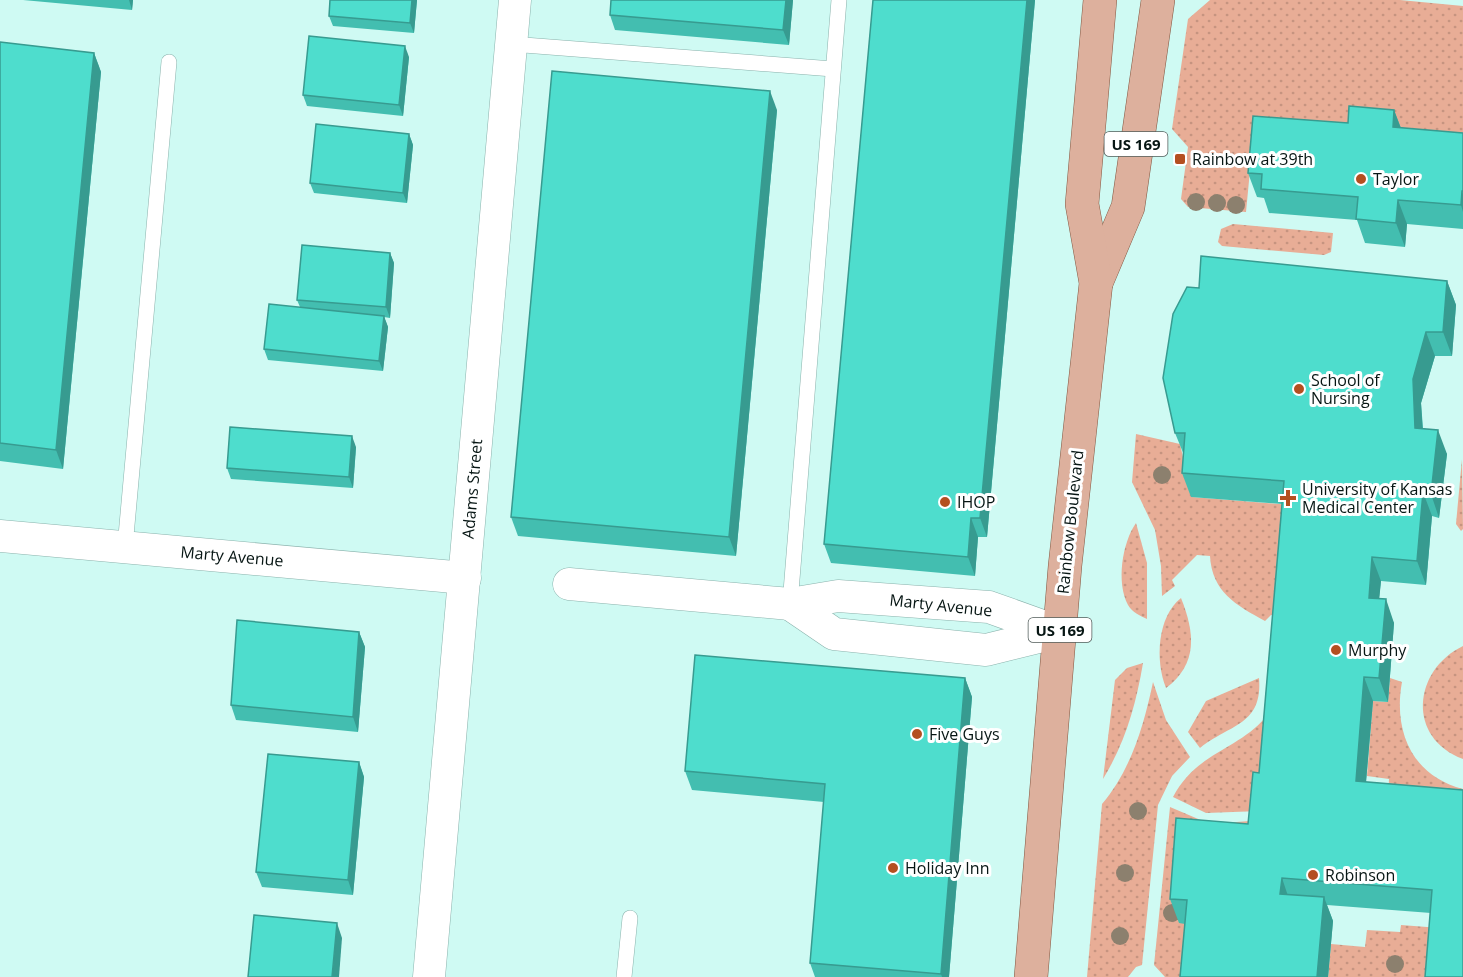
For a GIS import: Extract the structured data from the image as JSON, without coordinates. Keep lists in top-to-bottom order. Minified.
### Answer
{"streets":{"main road":["US 169","Rainbow Boulevard"],"street":["Adams Street","Marty Avenue"]},"crossings":[["Adams Street","Marty Avenue"],["Rainbow Boulevard","Marty Avenue"]],"places":{"transit":["Rainbow at 39th"],"other":["Taylor","School of Nursing","IHOP","Murphy","Five Guys","Holiday Inn","Robinson"],"health":["University of Kansas Medical Center"]}}
